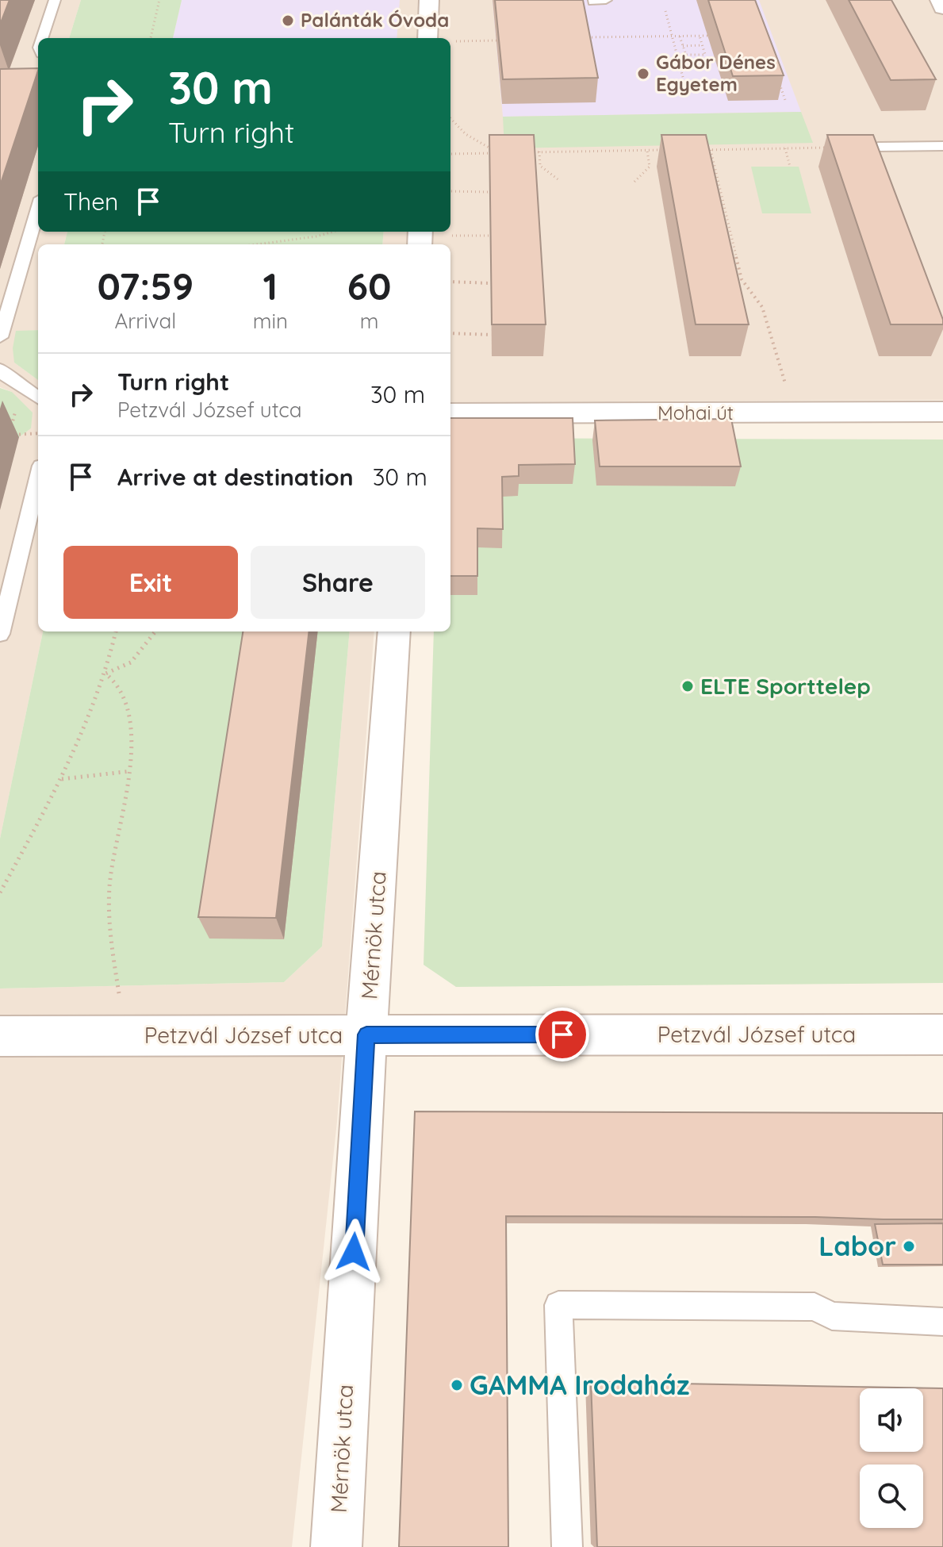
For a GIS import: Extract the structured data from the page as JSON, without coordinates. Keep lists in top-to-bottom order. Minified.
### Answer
{"streets":{"street":["Mohai út","Mérnök utca","Petzvál József utca"]},"crossings":[["Mérnök utca","Petzvál József utca"]],"places":["Palánták Óvoda","Gábor Dénes Egyetem","ELTE Sporttelep","Labor","GAMMA Irodaház"],"page":{"turn":["30 m","Turn right"],"then":"Then","eta":["07:59","Arrival","1","min","60","m"],"list":[{"name":"Turn right","note":"Petzvál József utca","value":"30 m"},{"name":"Arrive at destination","value":"30 m"}],"buttons":["Exit","Share"]}}
